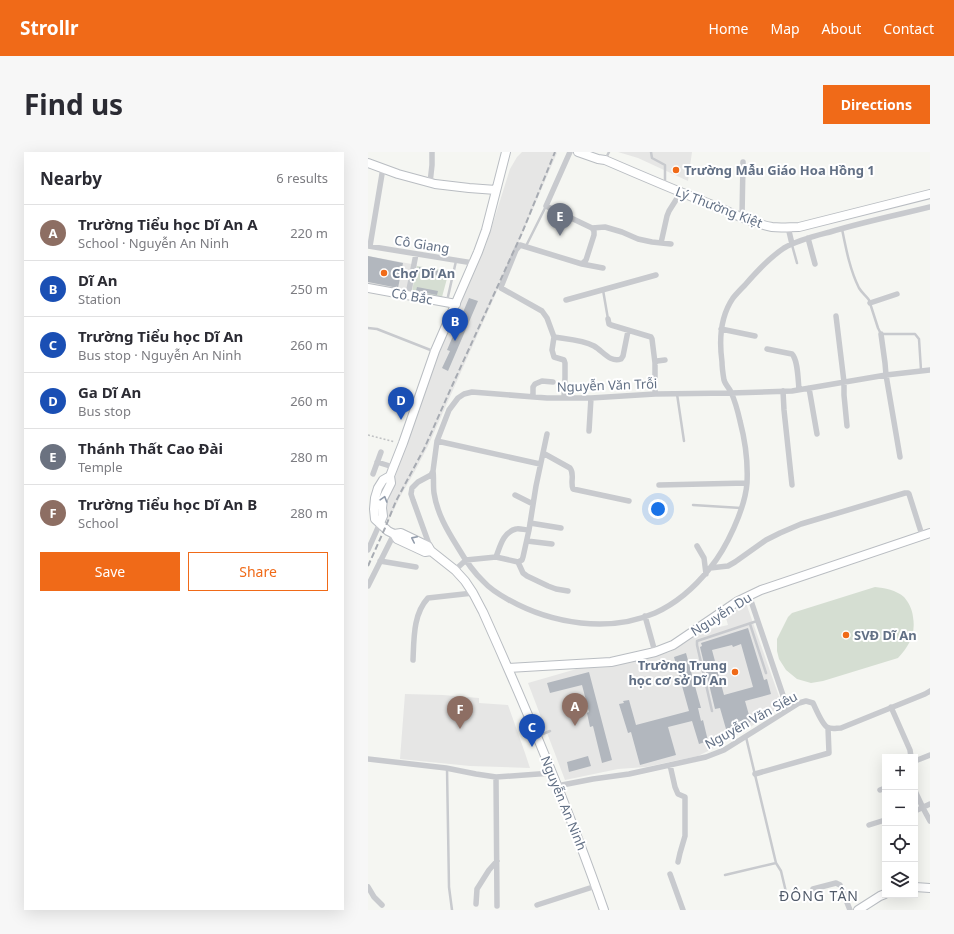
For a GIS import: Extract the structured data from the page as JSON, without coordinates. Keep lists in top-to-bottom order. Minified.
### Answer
{"streets":{"main road":["Lý Thường Kiệt","Cô Bắc","Nguyễn Du","Nguyễn An Ninh"],"street":["Cô Giang","Nguyễn Văn Trỗi","Nguyễn Văn Siêu"]},"crossings":[["Nguyễn Du","Nguyễn An Ninh"],["Nguyễn Văn Siêu","Nguyễn An Ninh"]],"districts":["ĐÔNG TÂN"],"places":["Trường Mẫu Giáo Hoa Hồng 1","Chợ Dĩ An","SVĐ Dĩ An","Trường Trung học cơ sở Dĩ An"],"page":{"header":"Strollr","nav":["Home","Map","About","Contact"],"title":"Find us","buttons":["Directions",["Save","Share"]],"heading":["Nearby","6 results"],"pins":["E","B","D","A","F","C"],"list":[{"mark":"A","name":"Trường Tiểu học Dĩ An A","note":"School · Nguyễn An Ninh","value":"220 m"},{"mark":"B","name":"Dĩ An","note":"Station","value":"250 m"},{"mark":"C","name":"Trường Tiểu học Dĩ An","note":"Bus stop · Nguyễn An Ninh","value":"260 m"},{"mark":"D","name":"Ga Dĩ An","note":"Bus stop","value":"260 m"},{"mark":"E","name":"Thánh Thất Cao Đài","note":"Temple","value":"280 m"},{"mark":"F","name":"Trường Tiểu học Dĩ An B","note":"School","value":"280 m"}],"map_buttons":["+","−"]}}
